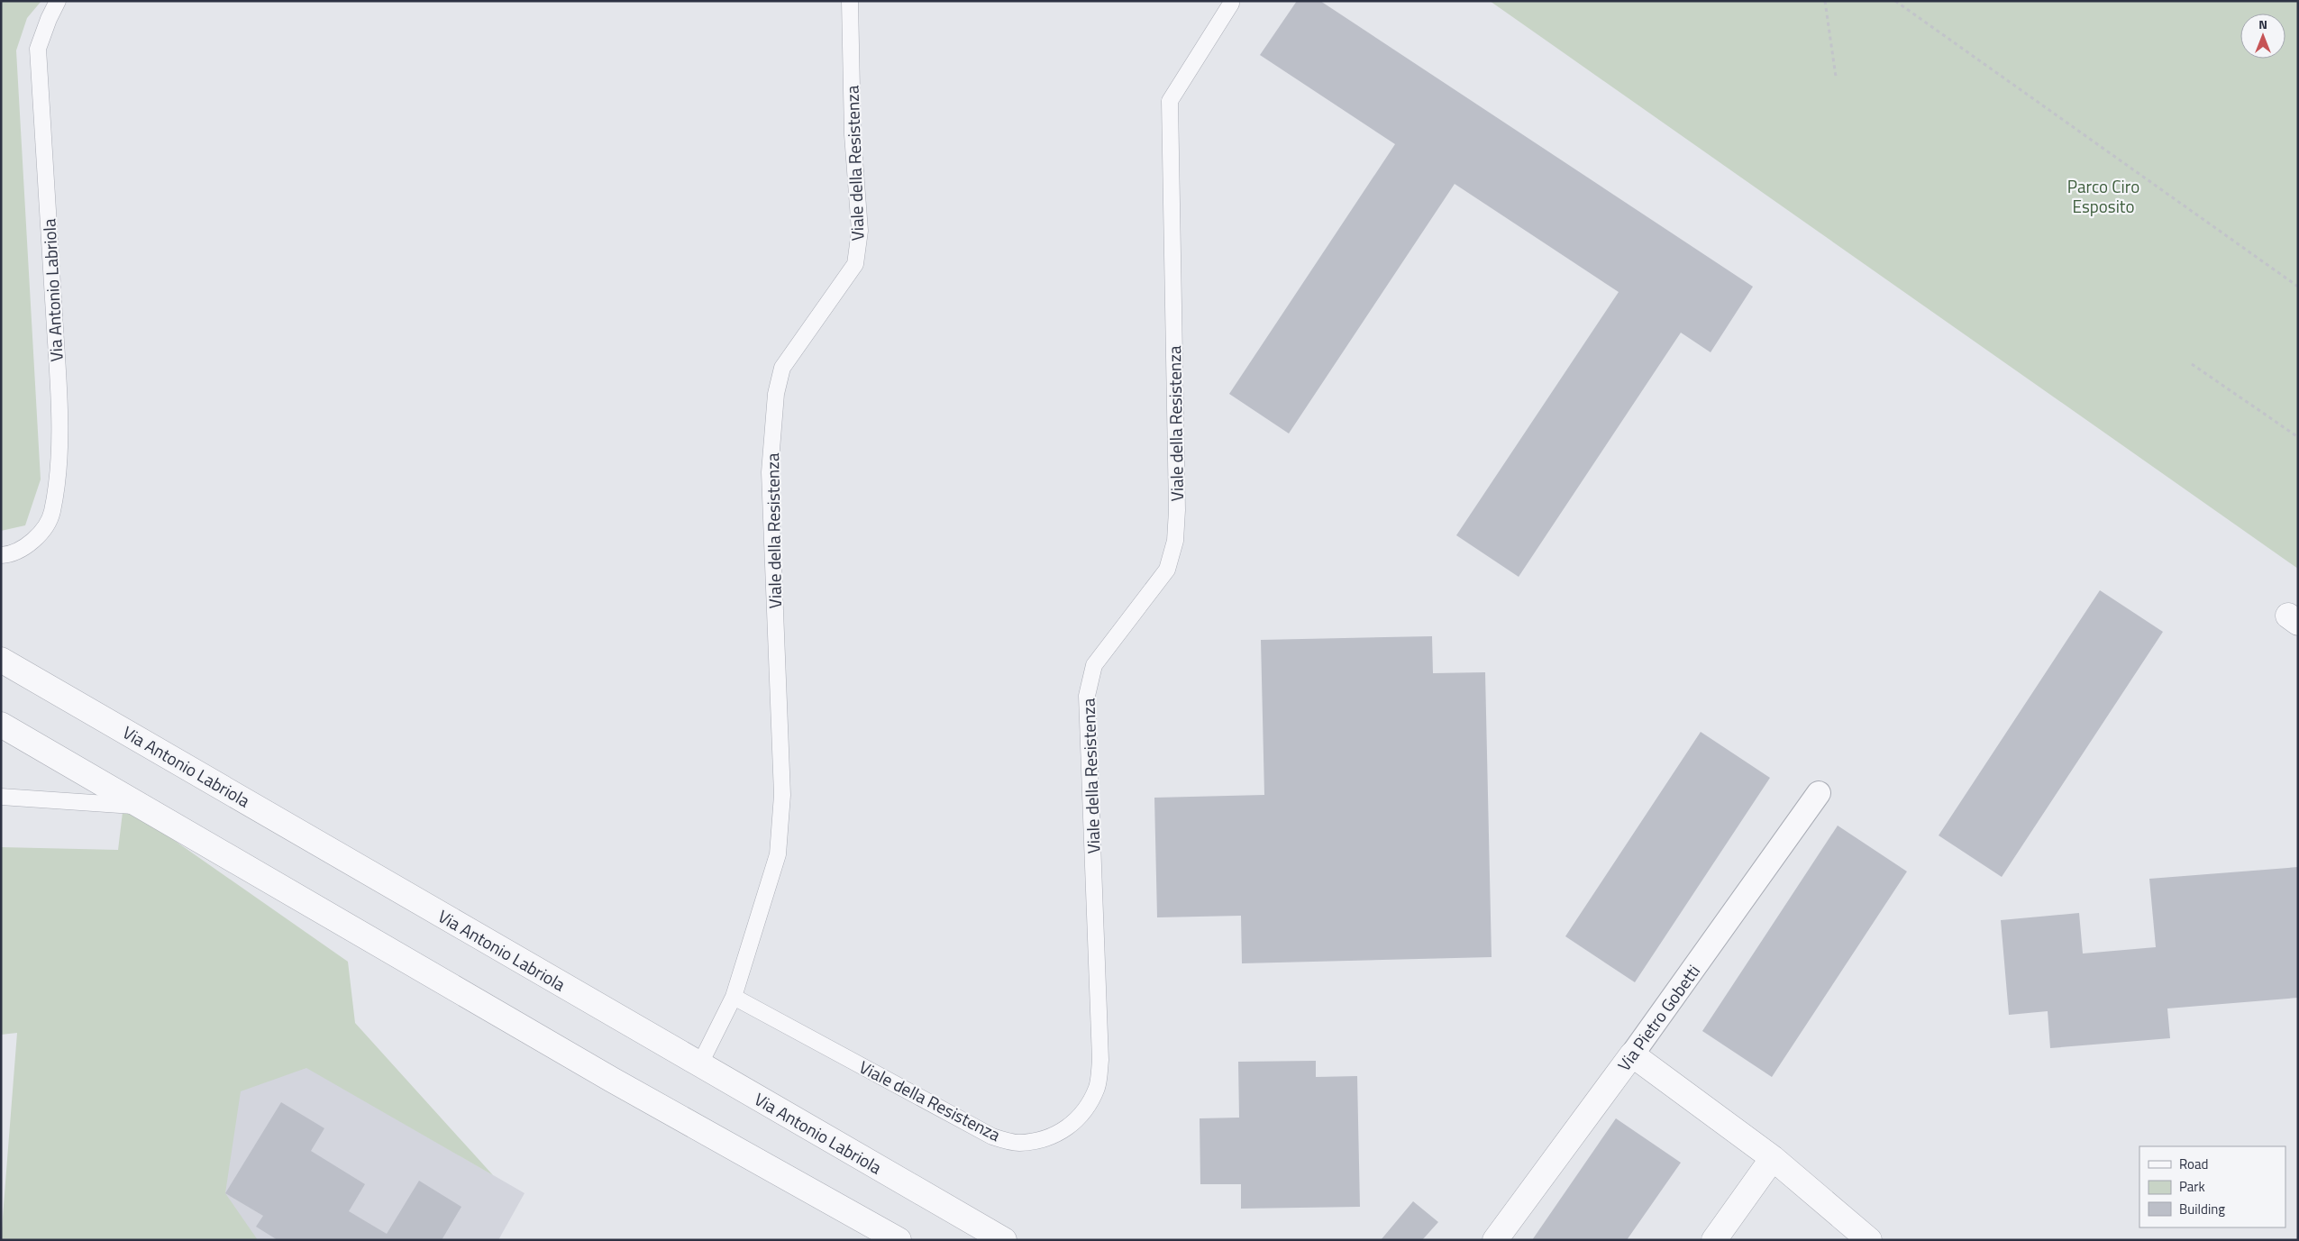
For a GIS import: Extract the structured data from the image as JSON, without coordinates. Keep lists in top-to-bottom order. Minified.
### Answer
{"streets":{"street":["Via Antonio Labriola","Via Pietro Gobetti"],"lane":["Viale della Resistenza"]},"crossings":[["Viale della Resistenza","Via Antonio Labriola"]],"parks":["Parco Ciro Esposito"],"legend":["Road","Park","Building"],"north":"top"}
